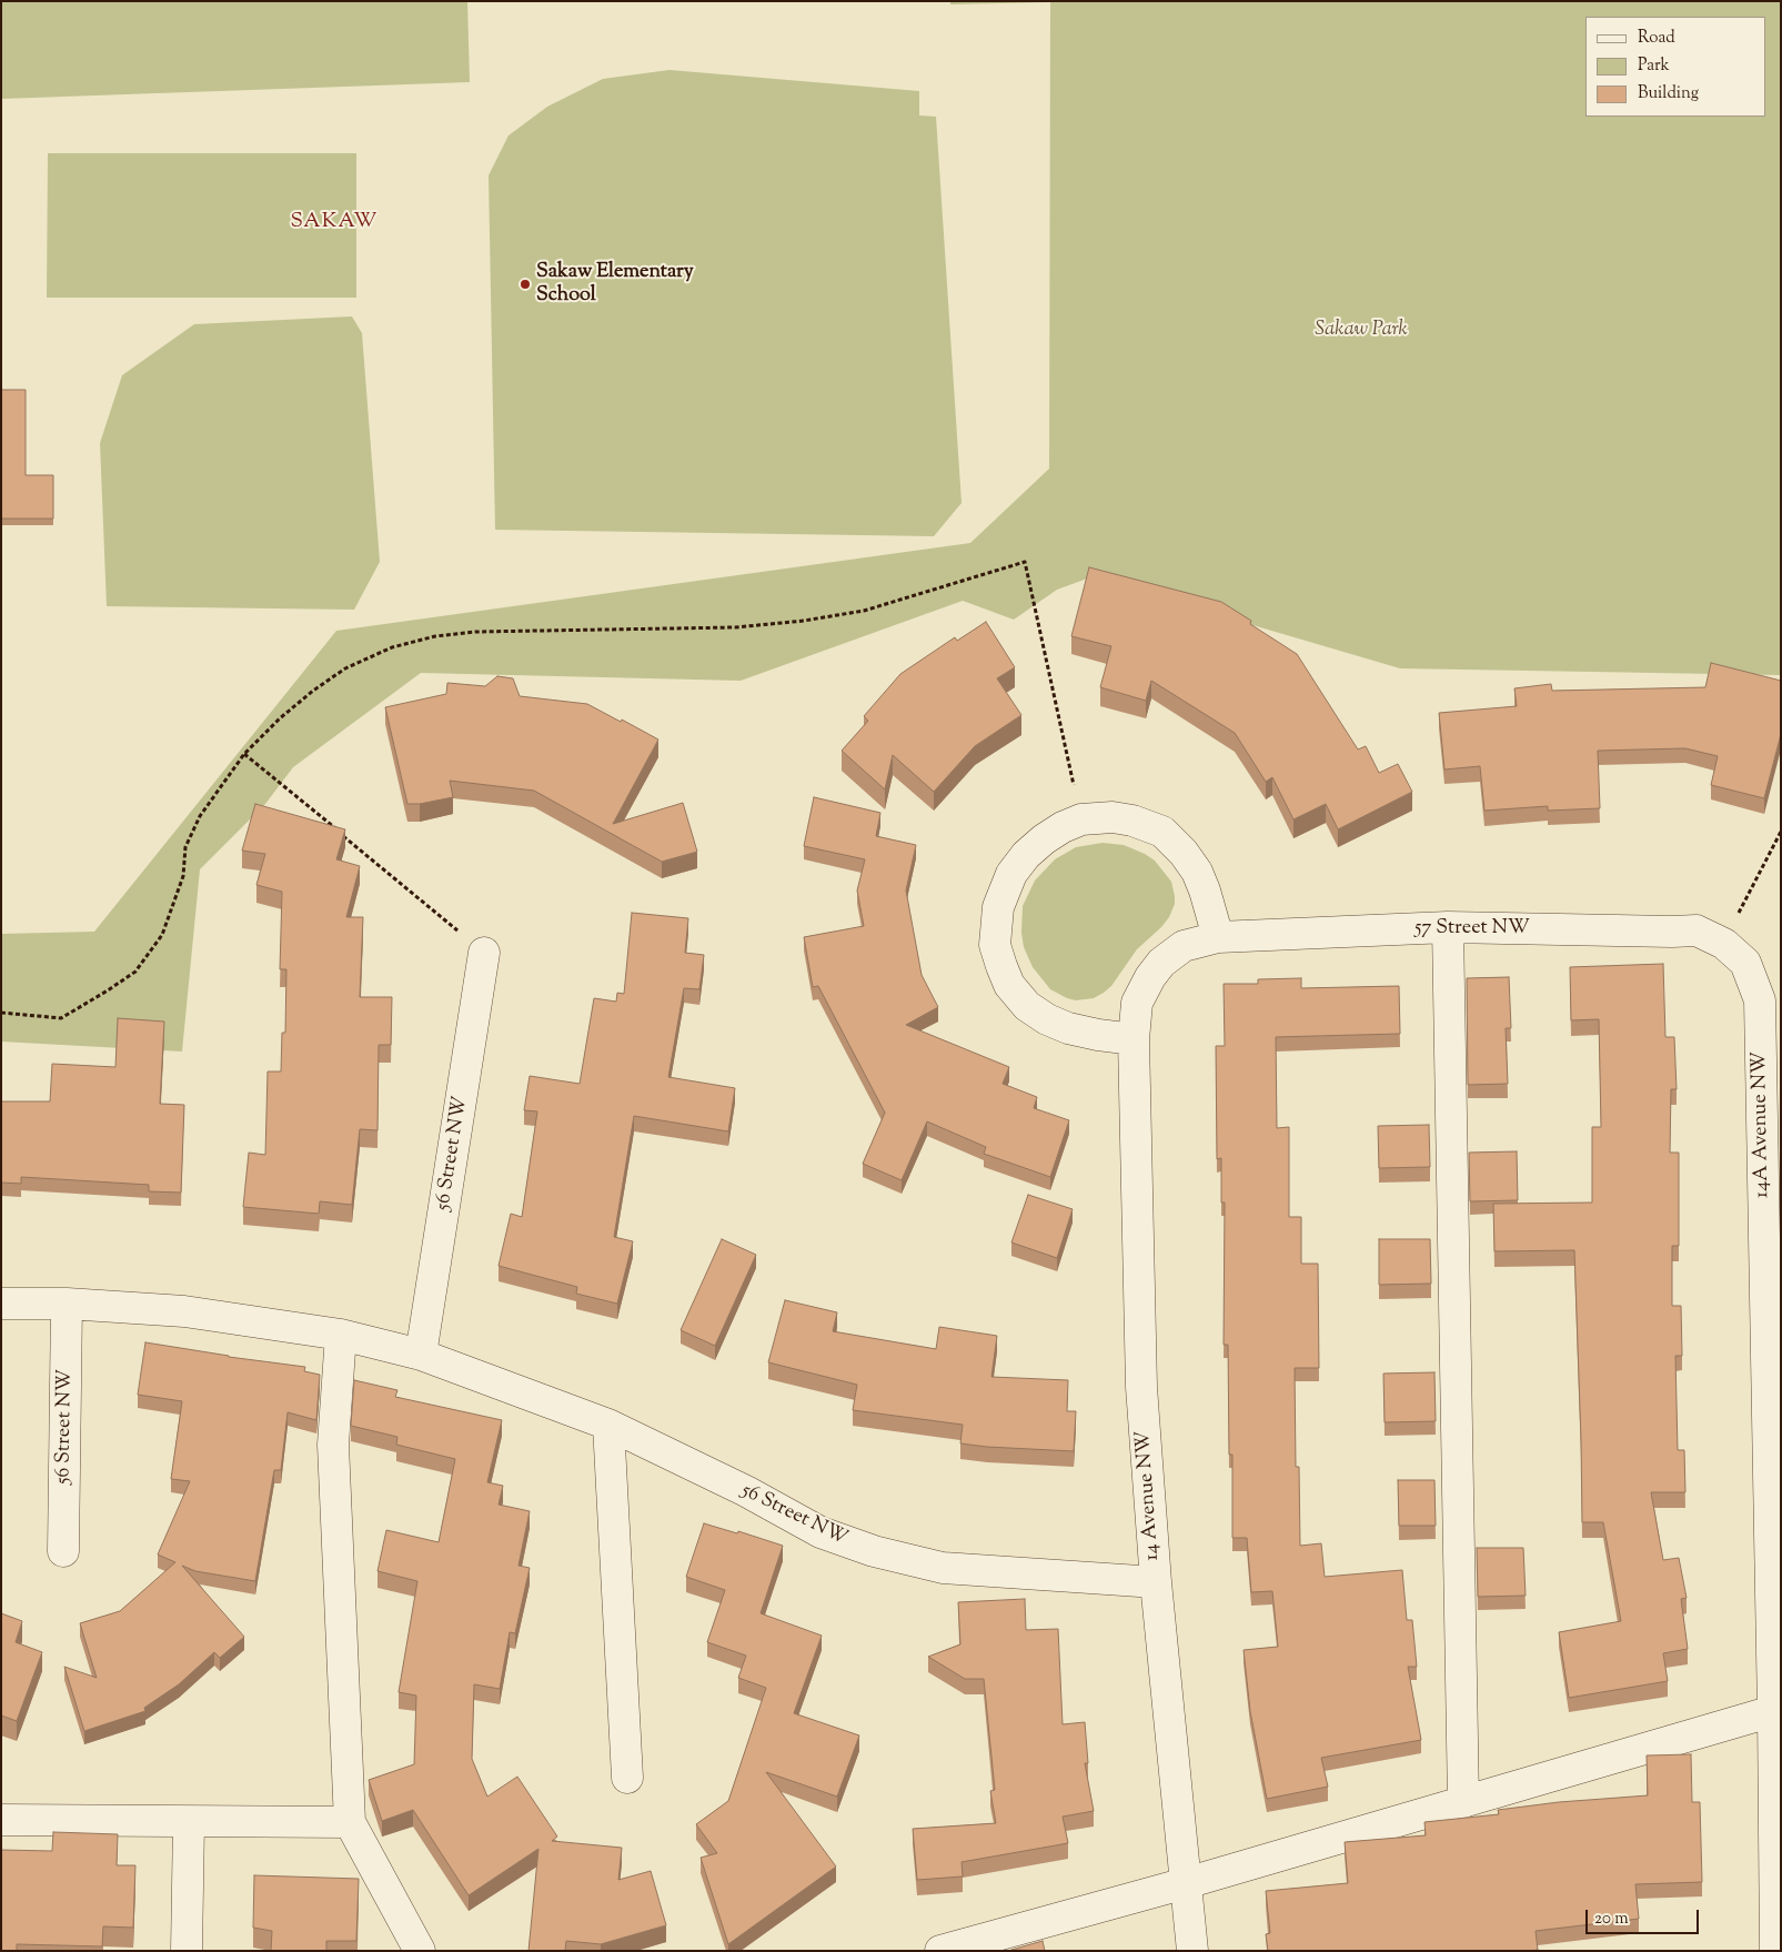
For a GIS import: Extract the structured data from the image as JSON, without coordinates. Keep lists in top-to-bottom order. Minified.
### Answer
{"streets":{"street":["57 Street NW","14A Avenue NW","56 Street NW","14 Avenue NW"]},"crossings":[["57 Street NW","14A Avenue NW"],["57 Street NW","14 Avenue NW"],["56 Street NW","14 Avenue NW"]],"districts":["SAKAW"],"parks":["Sakaw Park"],"places":["Sakaw Elementary School"],"legend":["Road","Park","Building"],"scale_bar":"20 m"}
